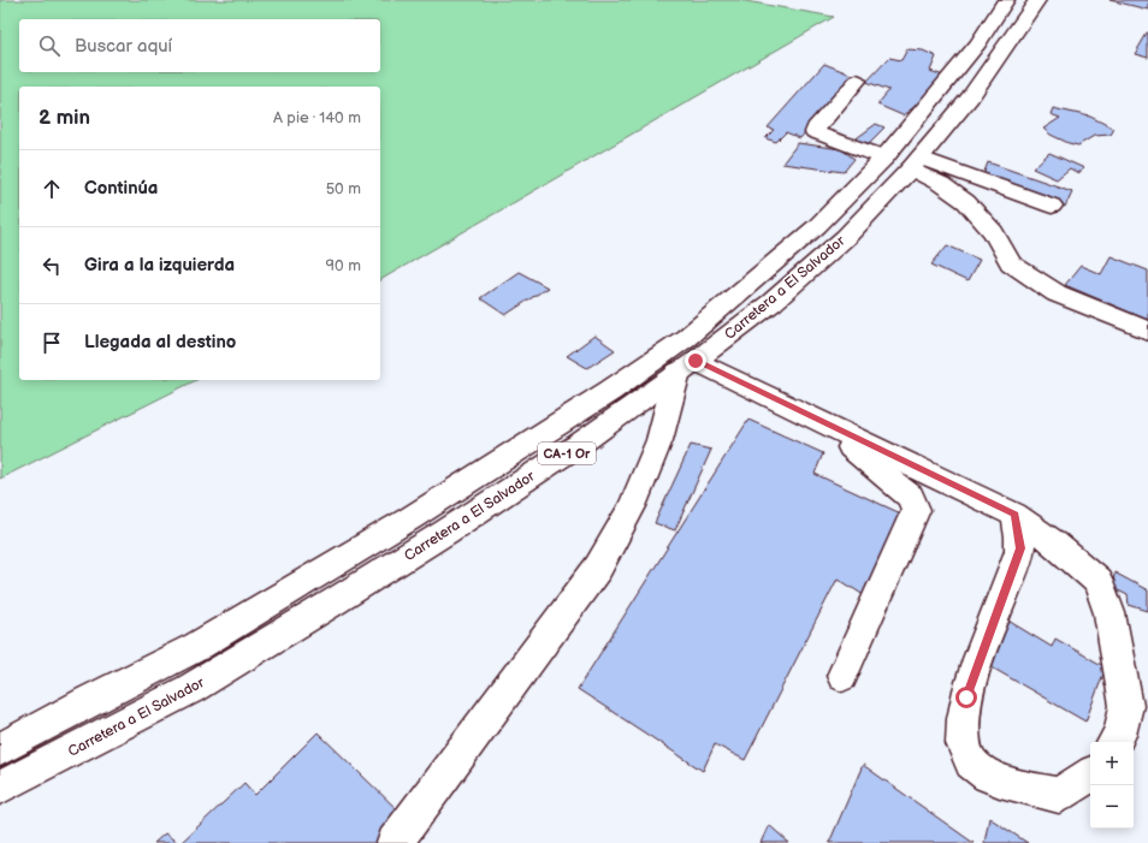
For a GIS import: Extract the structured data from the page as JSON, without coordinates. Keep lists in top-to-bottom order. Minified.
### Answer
{"streets":{"main road":["Carretera a El Salvador","CA-1 Or"]},"page":{"search":"Buscar aquí","heading":["2 min","A pie · 140 m"],"list":[["Continúa","50 m"],["Gira a la izquierda","90 m"],"Llegada al destino"],"map_buttons":["+","−"]}}
